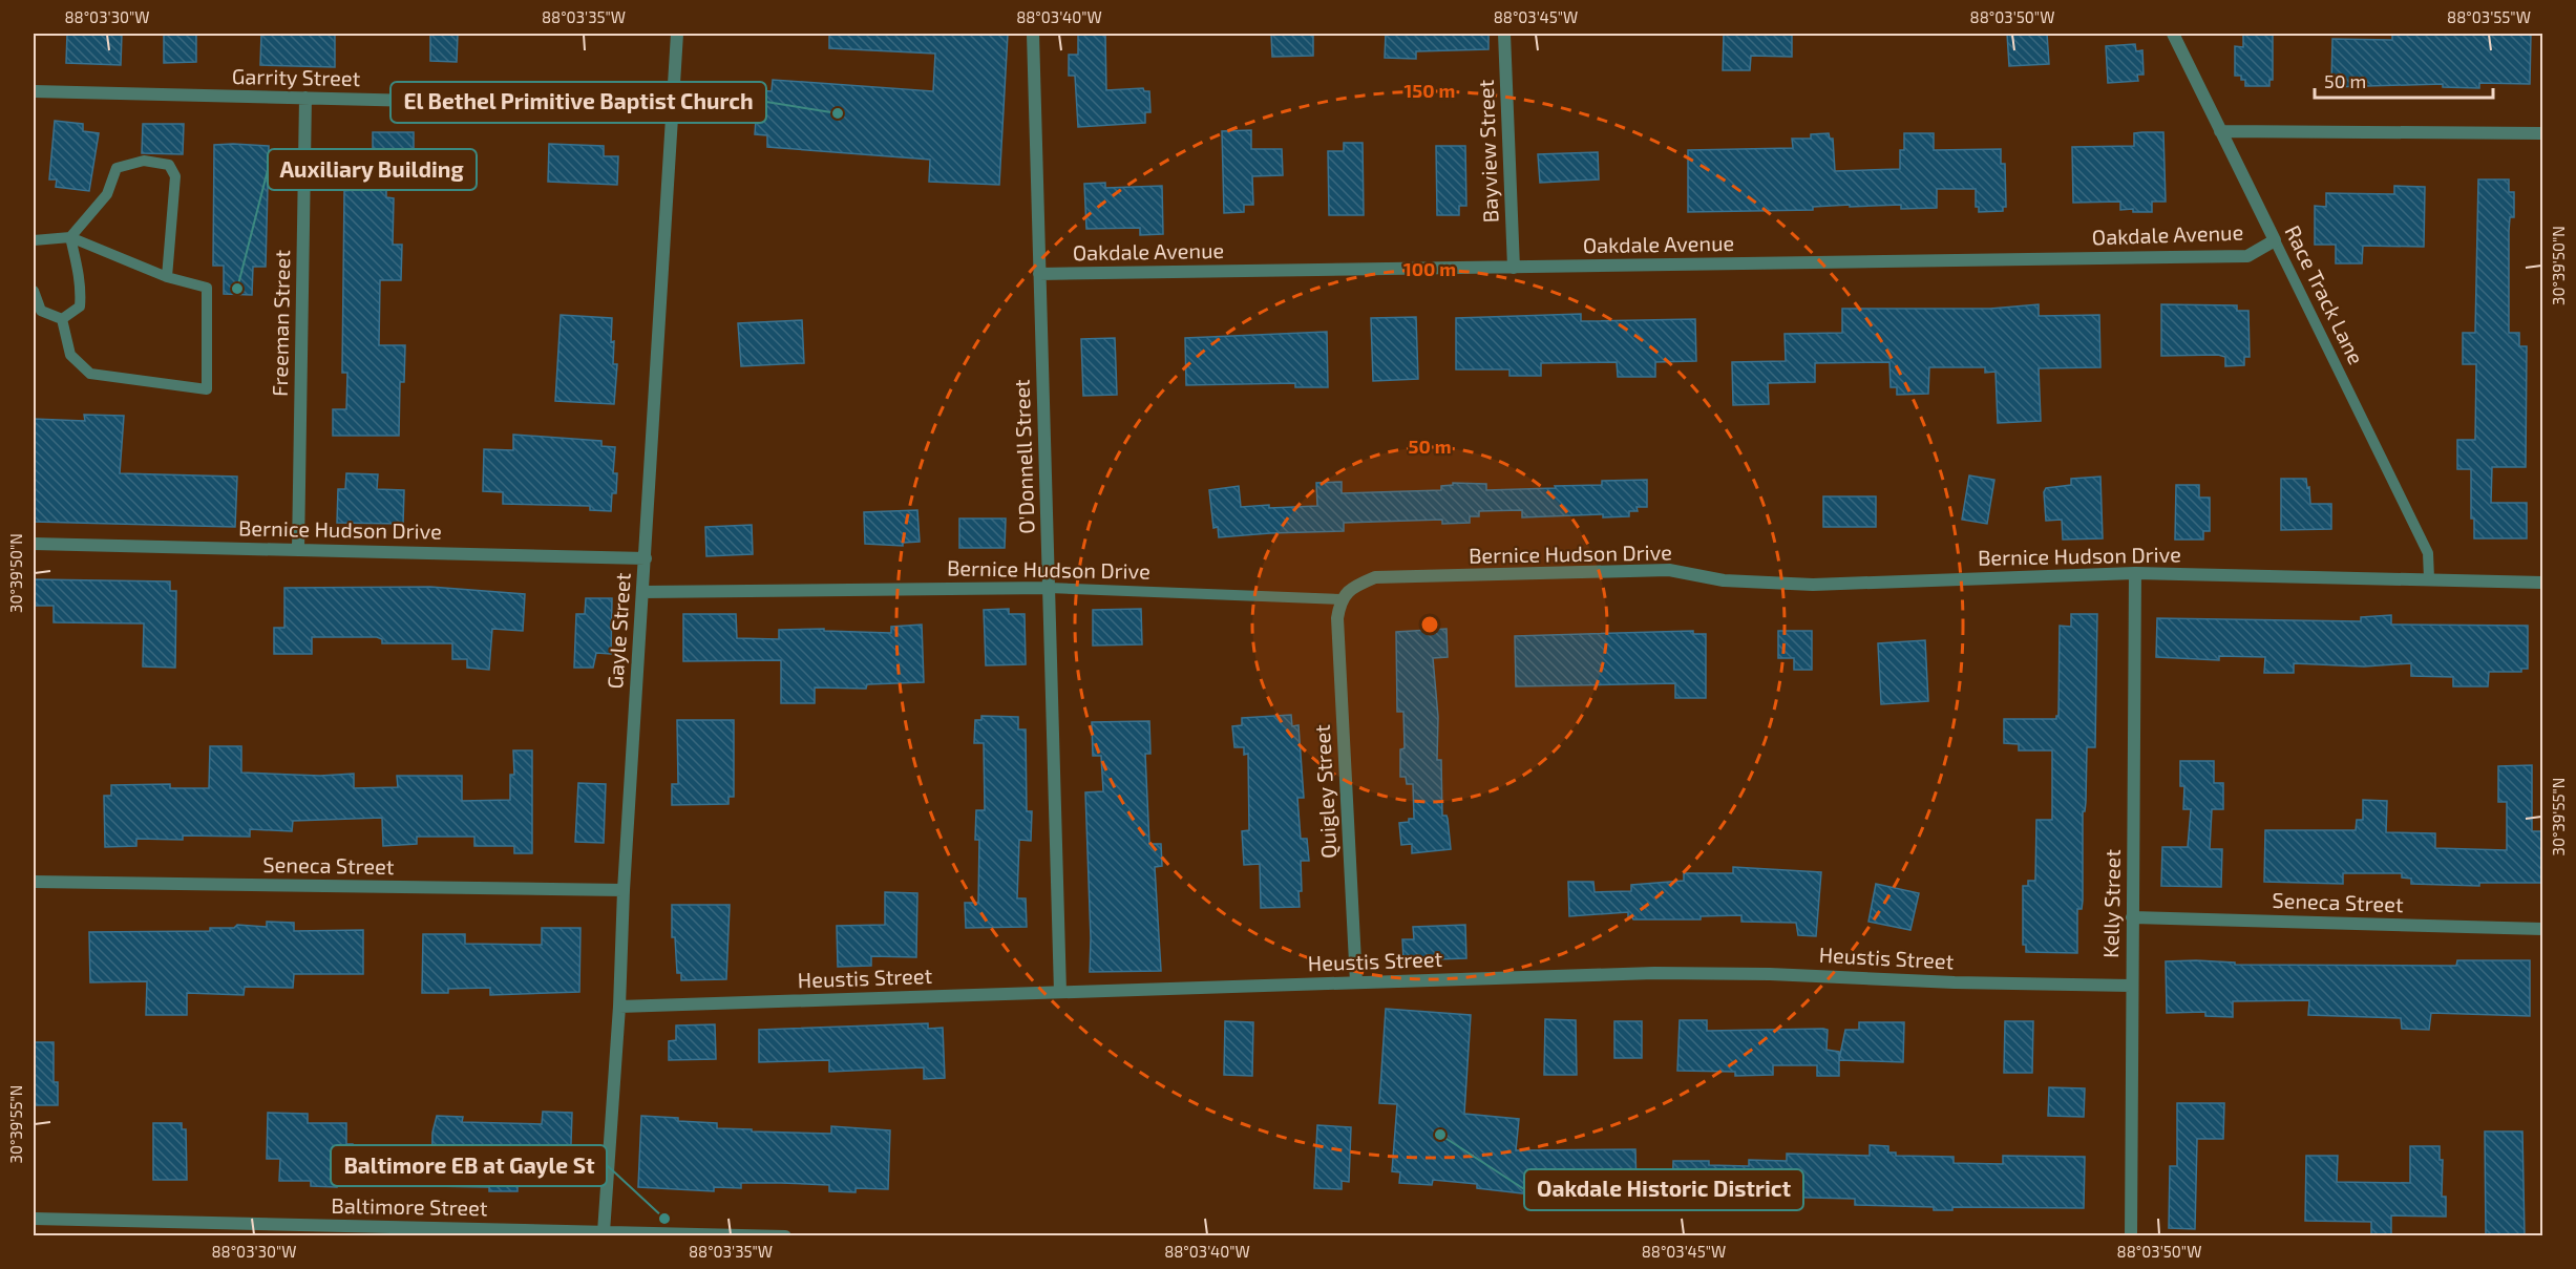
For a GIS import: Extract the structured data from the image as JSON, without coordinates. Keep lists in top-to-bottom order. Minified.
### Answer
{"streets":{"street":["Garrity Street","Bayview Street","Oakdale Avenue","Race Track Lane","Freeman Street","O'Donnell Street","Bernice Hudson Drive","Gayle Street","Quigley Street","Seneca Street","Kelly Street","Heustis Street","Baltimore Street"]},"crossings":[["Garrity Street","Freeman Street"],["Garrity Street","Gayle Street"],["Bayview Street","Oakdale Avenue"],["Oakdale Avenue","Race Track Lane"],["Oakdale Avenue","O'Donnell Street"],["Race Track Lane","Bernice Hudson Drive"],["Freeman Street","Bernice Hudson Drive"],["O'Donnell Street","Bernice Hudson Drive"],["O'Donnell Street","Heustis Street"],["Bernice Hudson Drive","Gayle Street"],["Bernice Hudson Drive","Quigley Street"],["Bernice Hudson Drive","Kelly Street"],["Gayle Street","Seneca Street"],["Gayle Street","Heustis Street"],["Gayle Street","Baltimore Street"],["Quigley Street","Heustis Street"],["Seneca Street","Kelly Street"],["Kelly Street","Heustis Street"]],"places":["El Bethel Primitive Baptist Church","Auxiliary Building","Oakdale Historic District","Baltimore EB at Gayle St"],"scale_bar":"50 m","coordinates":["88°03'30\"W","88°03'35\"W","88°03'40\"W","88°03'45\"W","88°03'50\"W","88°03'55\"W","30°39'50\"N","30°39'55\"N"],"rings":["150 m","100 m","50 m"]}
